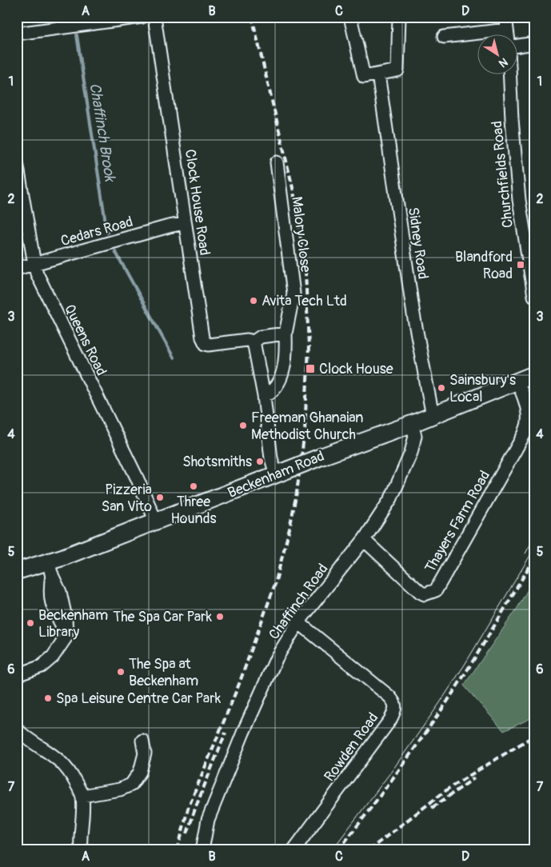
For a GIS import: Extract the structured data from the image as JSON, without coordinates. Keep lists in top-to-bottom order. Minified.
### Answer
{"streets":{"main road":["Beckenham Road"],"street":["Churchfields Road","Clock House Road","Cedars Road","Malory Close","Sidney Road","Queens Road","Thayers Farm Road","Chaffinch Road","Rowden Road"]},"crossings":[["Clock House Road","Cedars Road"],["Clock House Road","Malory Close"],["Cedars Road","Queens Road"],["Sidney Road","Beckenham Road"],["Queens Road","Beckenham Road"],["Beckenham Road","Thayers Farm Road"],["Beckenham Road","Chaffinch Road"],["Thayers Farm Road","Chaffinch Road"],["Chaffinch Road","Rowden Road"]],"water":["Chaffinch Brook"],"places":{"transit":["Blandford Road","Clock House"],"other":["Avita Tech Ltd","Sainsbury's Local","Freeman Ghanaian Methodist Church","Shotsmiths","Three Hounds","Pizzeria San Vito","The Spa Car Park","Beckenham Library","The Spa at Beckenham","Spa Leisure Centre Car Park"]},"north":"bottom right","grid":{"columns":["A","B","C","D"],"rows":["1","2","3","4","5","6","7"]}}
